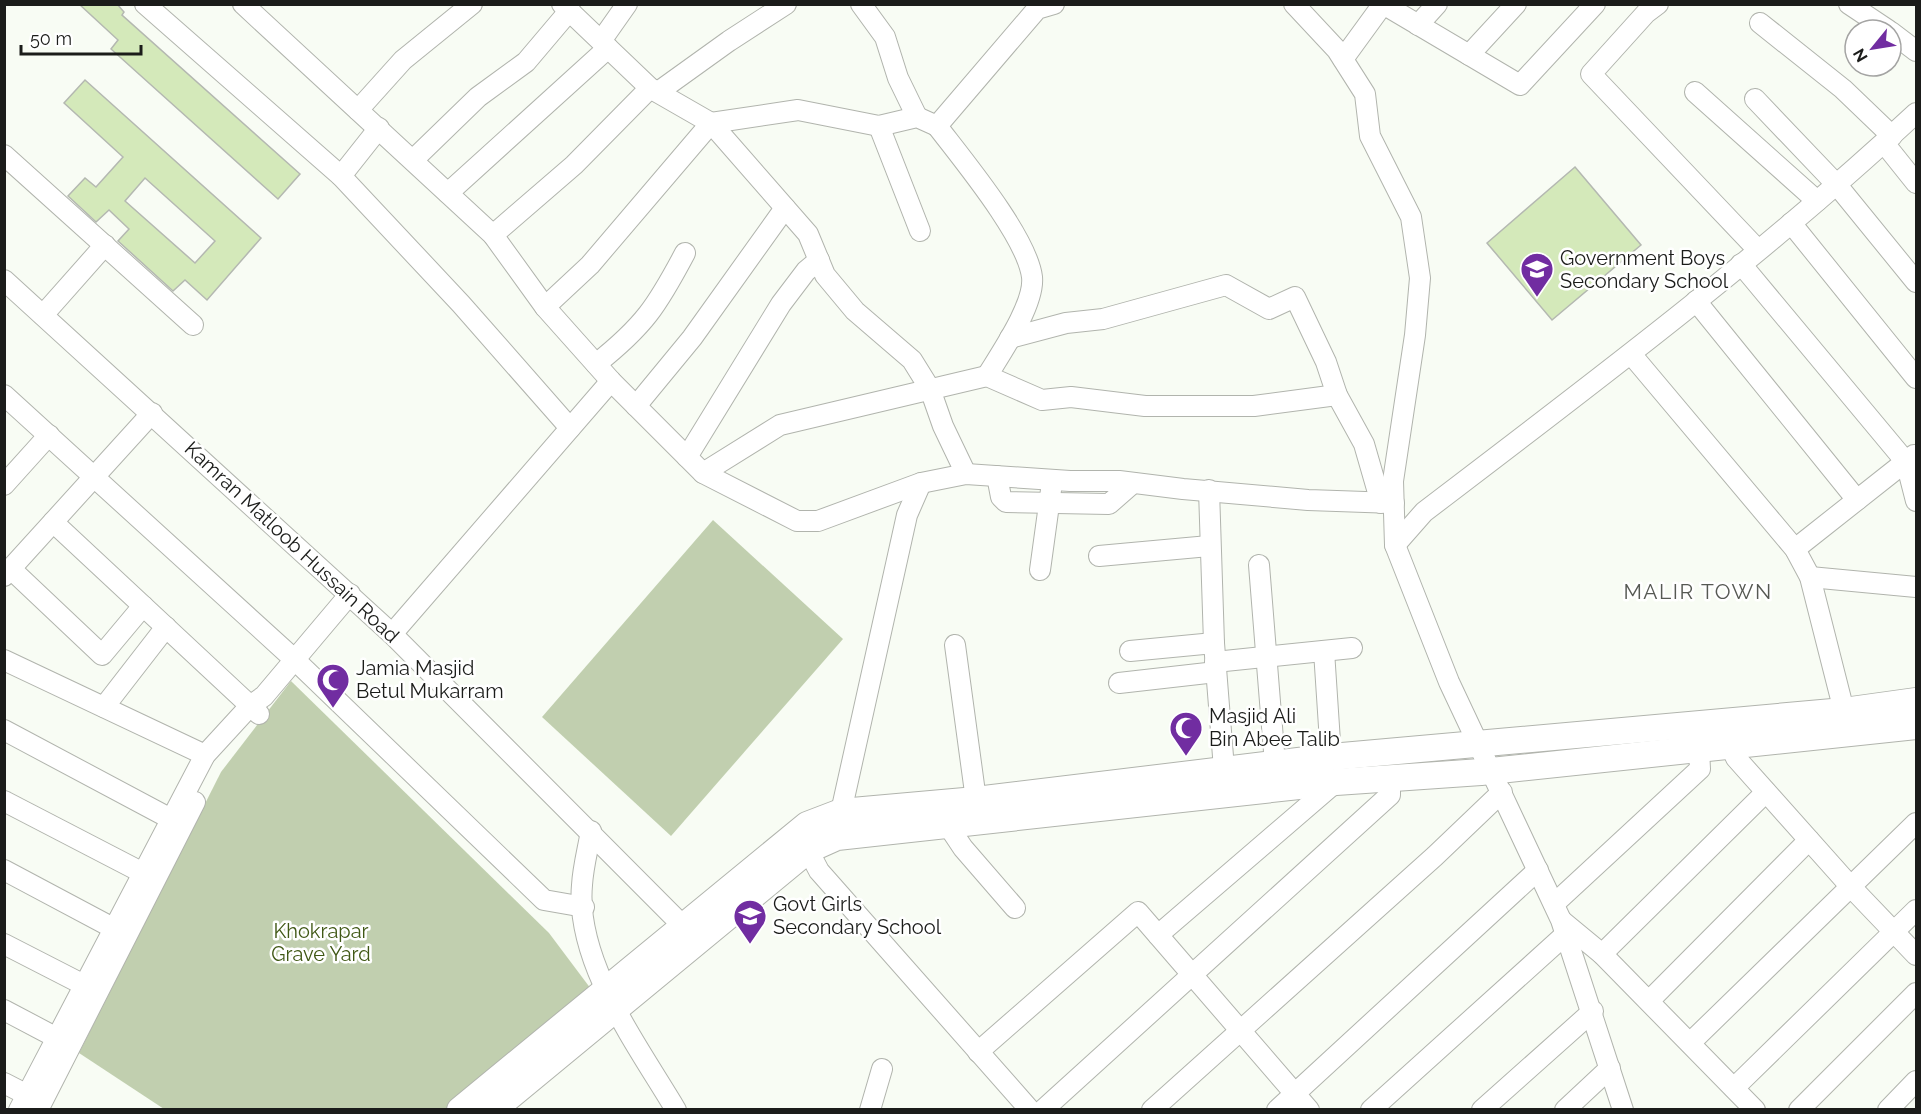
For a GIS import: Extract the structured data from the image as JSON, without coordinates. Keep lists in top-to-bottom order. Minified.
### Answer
{"streets":{"street":["Kamran Matloob Hussain Road"]},"districts":["MALIR TOWN"],"parks":["Khokrapar Grave Yard"],"places":{"school or university":["Government Boys Secondary School","Govt Girls Secondary School"],"mosque":["Jamia Masjid Betul Mukarram","Masjid Ali Bin Abee Talib"]},"scale_bar":"50 m","north":"bottom left"}
